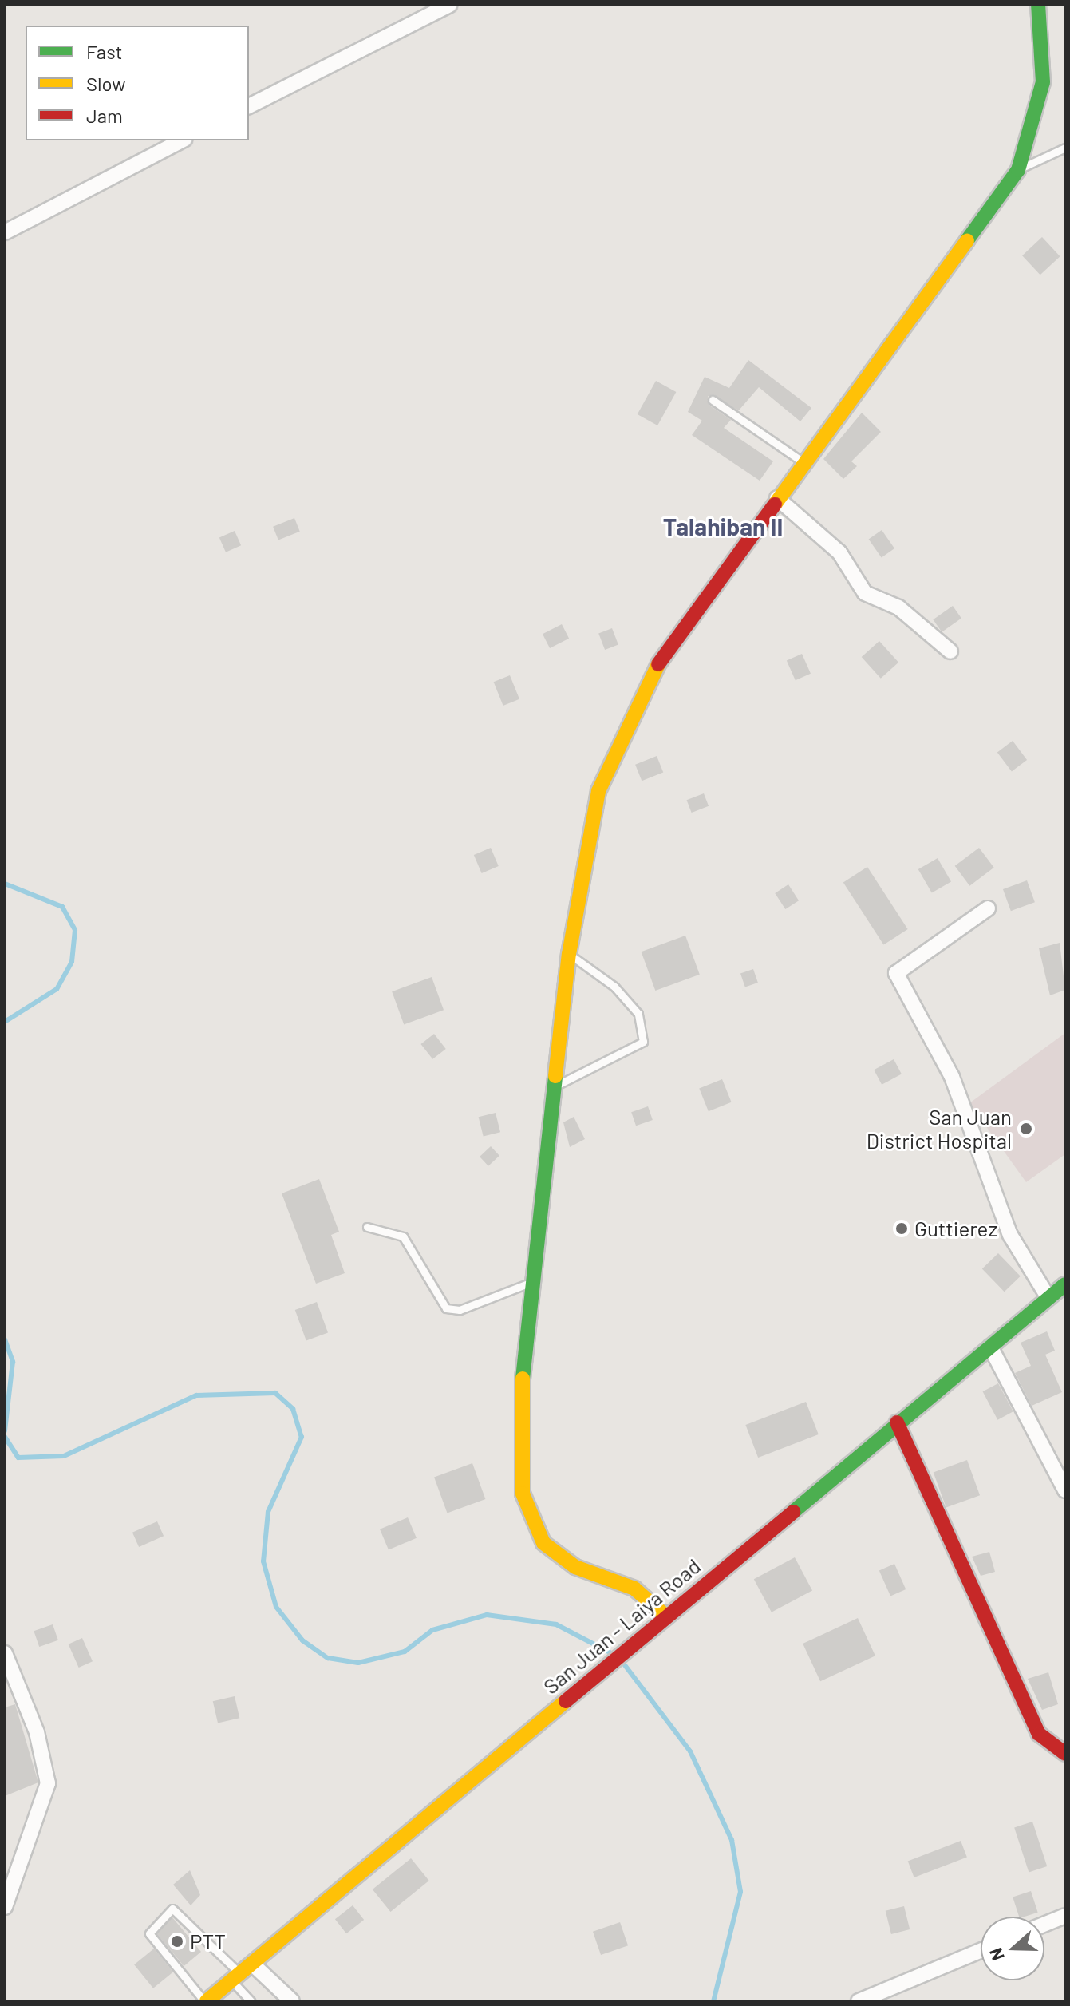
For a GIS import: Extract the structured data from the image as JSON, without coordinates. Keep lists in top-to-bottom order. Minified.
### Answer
{"streets":{"street":["San Juan - Laiya Road"]},"districts":["Talahiban II"],"places":["San Juan District Hospital","Guttierez","PTT"],"legend":["Fast","Slow","Jam"],"north":"left"}
